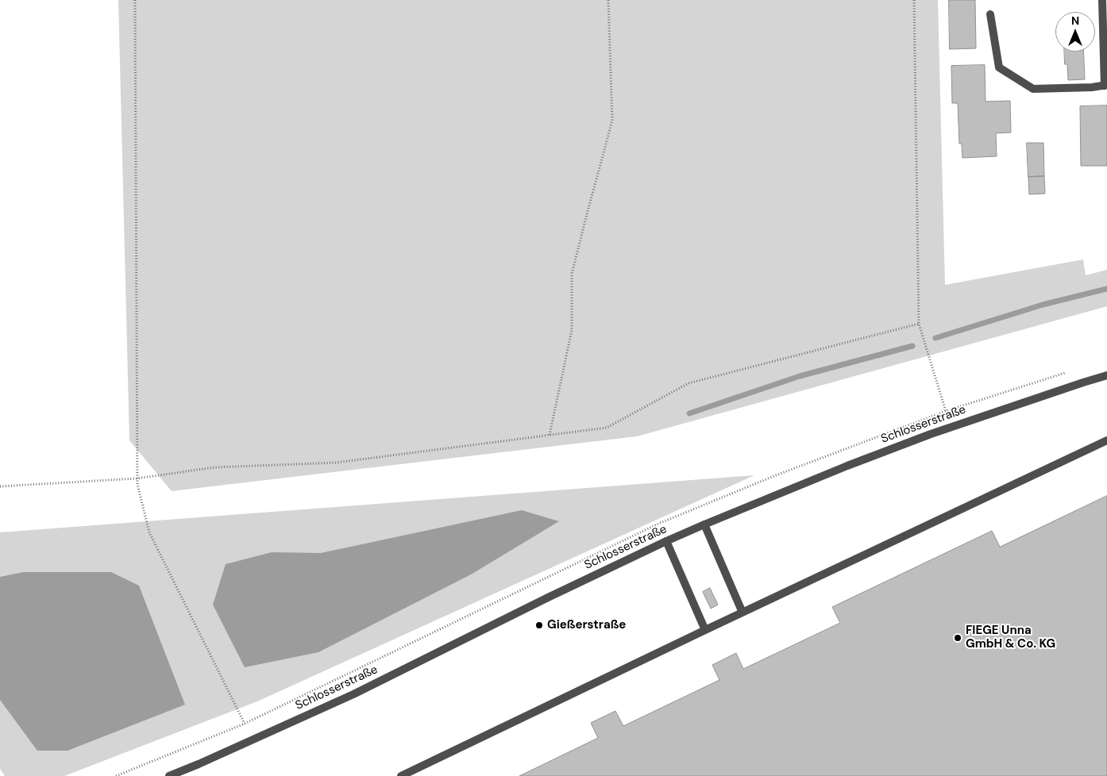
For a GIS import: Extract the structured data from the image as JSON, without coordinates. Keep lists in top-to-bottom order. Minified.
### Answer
{"streets":{"street":["Schlosserstraße"]},"places":["Gießerstraße","FIEGE Unna GmbH & Co. KG"],"north":"top"}
